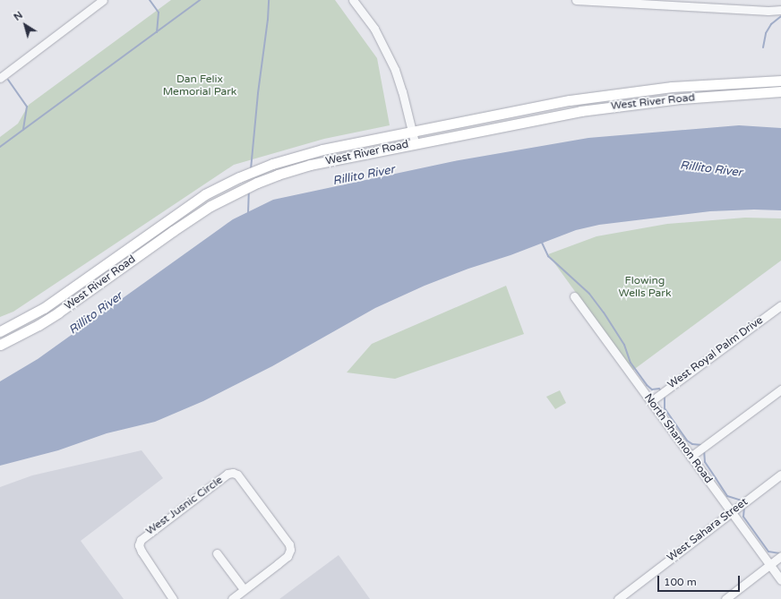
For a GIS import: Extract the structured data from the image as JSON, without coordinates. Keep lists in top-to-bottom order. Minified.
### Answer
{"streets":{"main road":["West River Road"],"street":["West Royal Palm Drive","North Shannon Road","West Jusnic Circle","West Sahara Street"]},"crossings":[["West Royal Palm Drive","North Shannon Road"],["North Shannon Road","West Sahara Street"]],"water":["Rillito River"],"parks":["Dan Felix Memorial Park","Flowing Wells Park"],"scale_bar":"100 m","north":"top left"}
